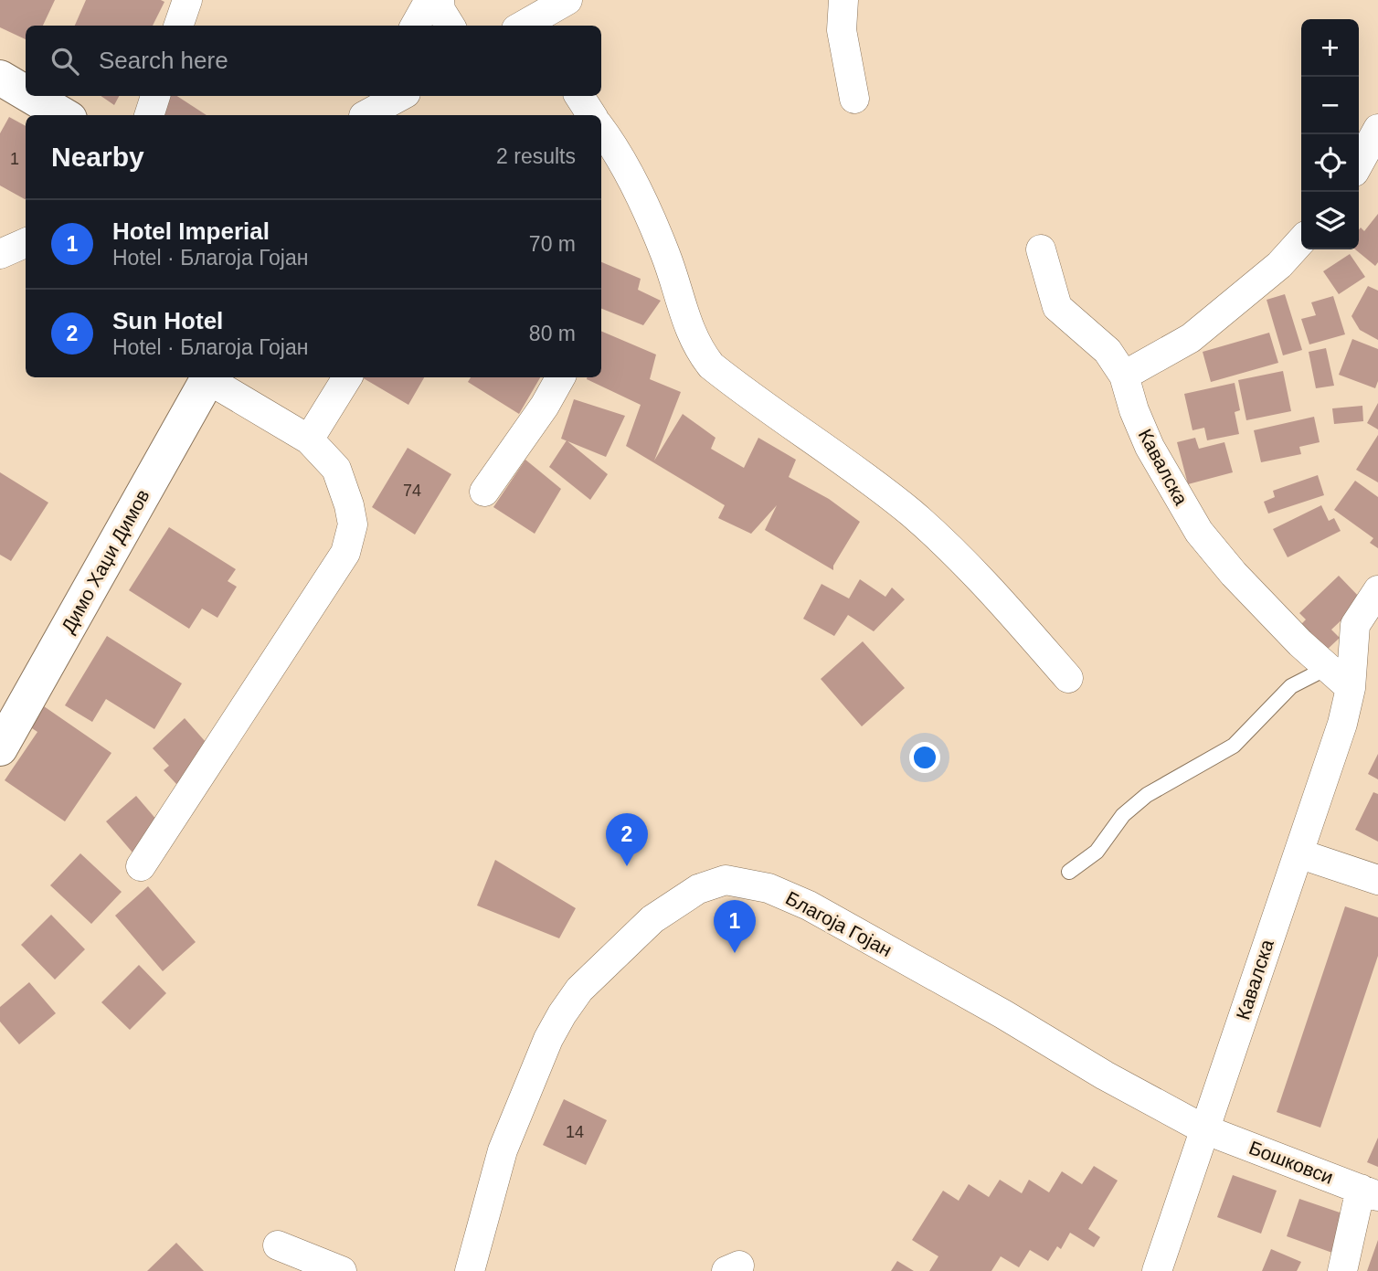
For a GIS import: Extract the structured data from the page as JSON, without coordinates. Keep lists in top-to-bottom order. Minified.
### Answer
{"streets":{"street":["Кавалска","Димо Хаџи Димов","Благоја Гојан","Бошковси"]},"crossings":[["Кавалска","Благоја Гојан"],["Кавалска","Бошковси"],["Благоја Гојан","Бошковси"]],"house_numbers":["1","74","14"],"page":{"map_buttons":["+","−"],"search":"Search here","heading":["Nearby","2 results"],"list":[{"mark":"1","name":"Hotel Imperial","note":"Hotel · Благоја Гојан","value":"70 m"},{"mark":"2","name":"Sun Hotel","note":"Hotel · Благоја Гојан","value":"80 m"}],"pins":["2","1"]}}
